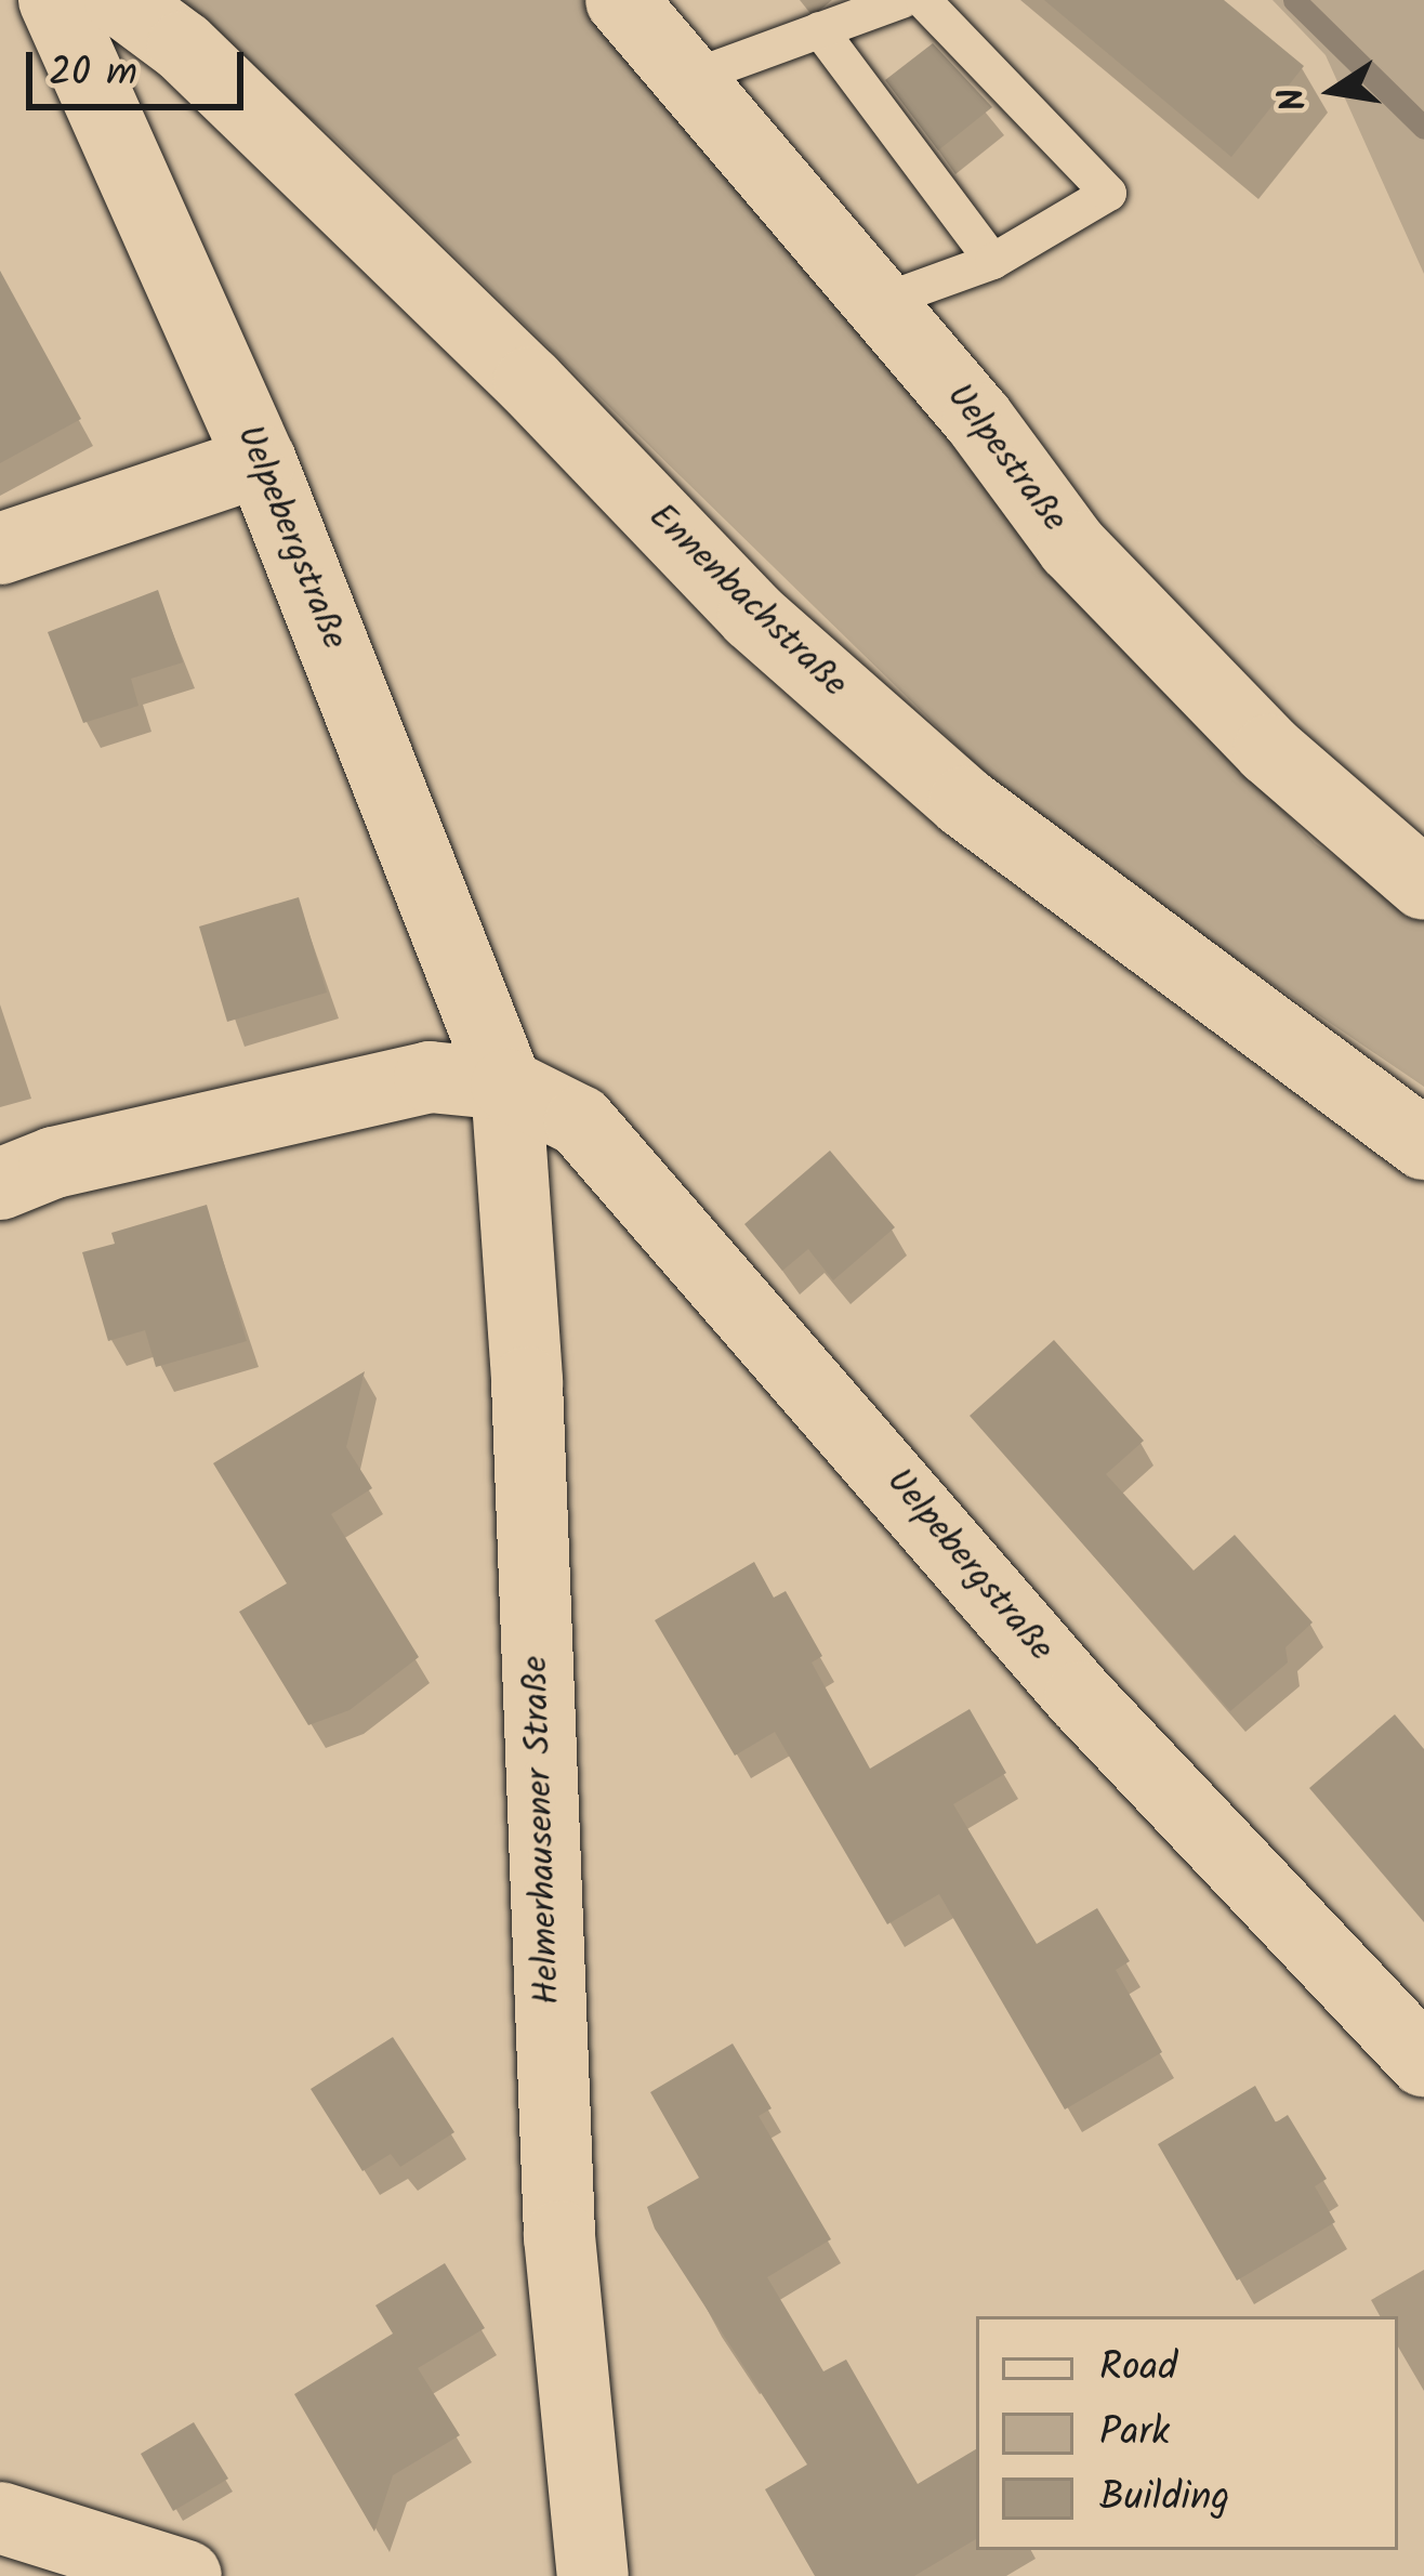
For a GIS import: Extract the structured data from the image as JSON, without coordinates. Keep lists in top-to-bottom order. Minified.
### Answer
{"streets":{"street":["Uelpestraße","Uelpebergstraße","Ennenbachstraße","Helmerhausener Straße"]},"crossings":[["Uelpebergstraße","Helmerhausener Straße"]],"legend":["Road","Park","Building"],"scale_bar":"20 m","north":"left"}
